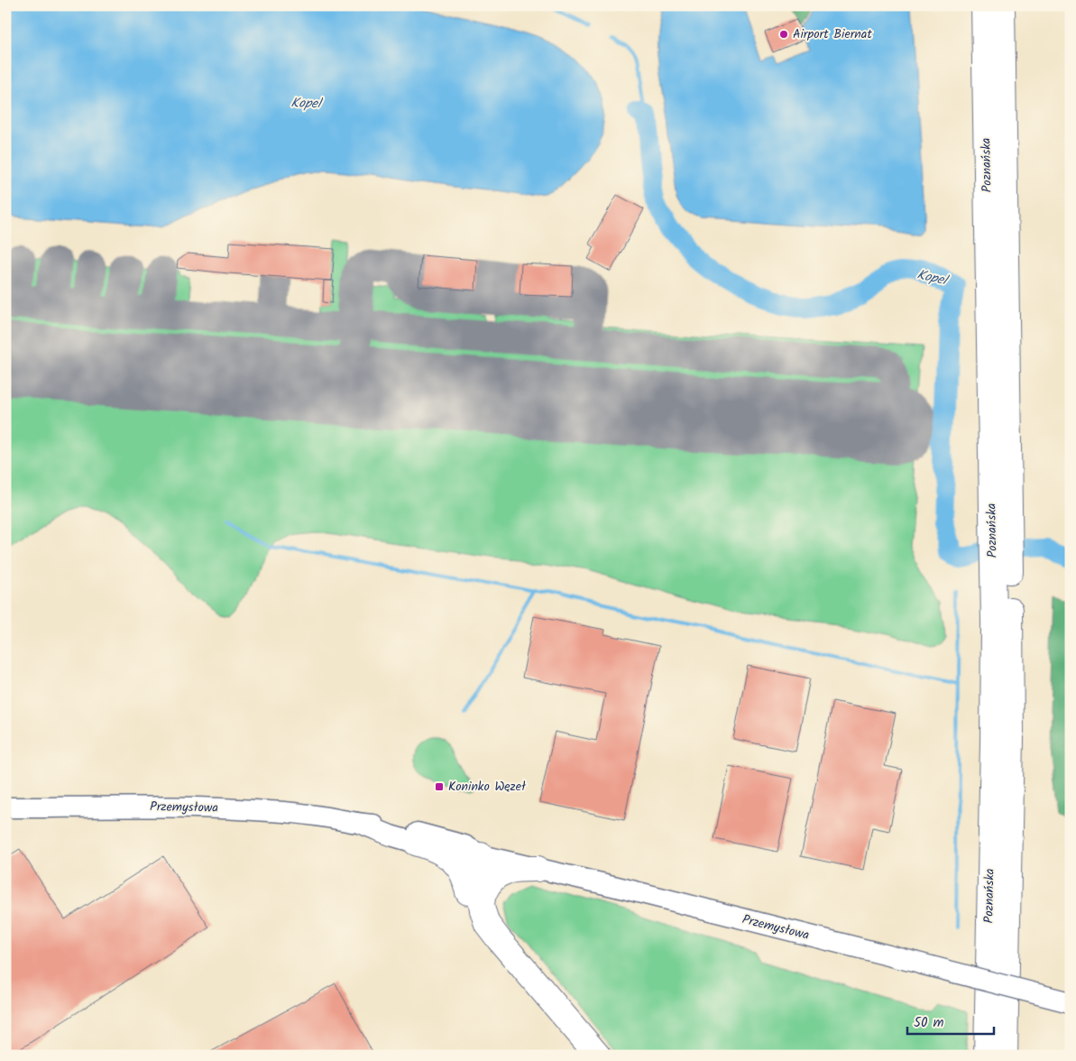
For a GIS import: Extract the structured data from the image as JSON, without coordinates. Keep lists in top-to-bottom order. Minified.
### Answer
{"streets":{"highway":["Poznańska"],"street":["Przemysłowa"]},"water":["Kopel"],"places":{"other":["Airport Biernat"],"transit":["Koninko Węzeł"]},"scale_bar":"50 m"}
